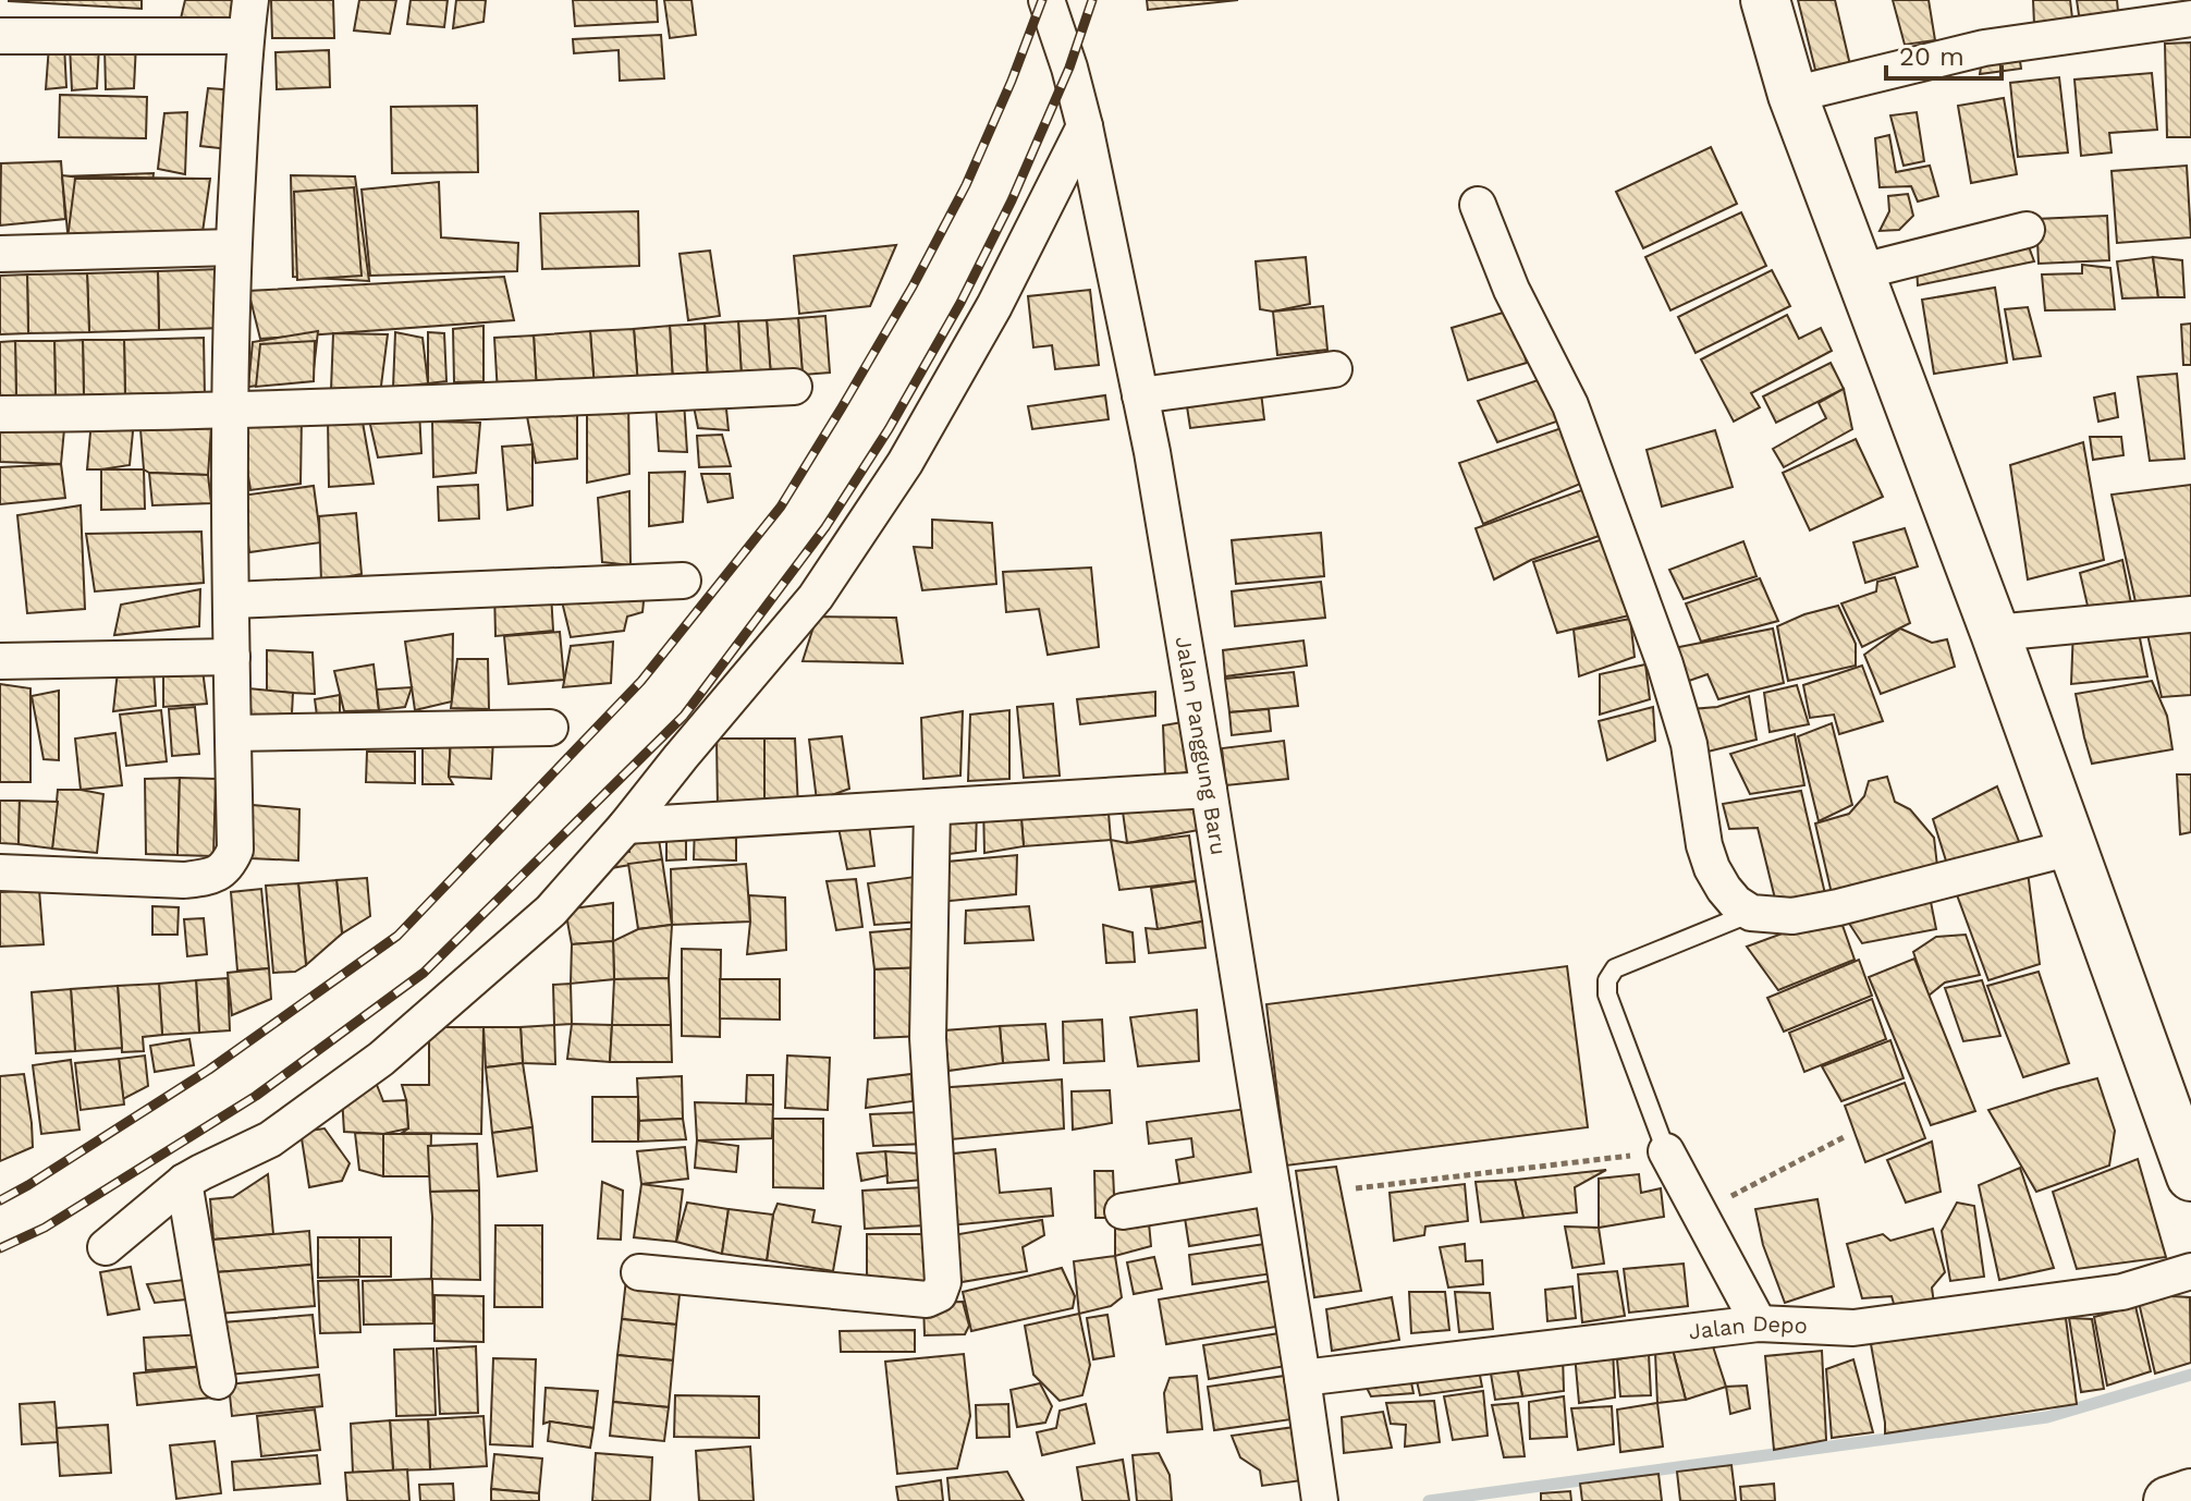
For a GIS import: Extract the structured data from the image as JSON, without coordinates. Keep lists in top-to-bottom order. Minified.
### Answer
{"streets":{"street":["Jalan Panggung Baru","Jalan Depo"]},"crossings":[["Jalan Panggung Baru","Jalan Depo"]],"scale_bar":"20 m"}
